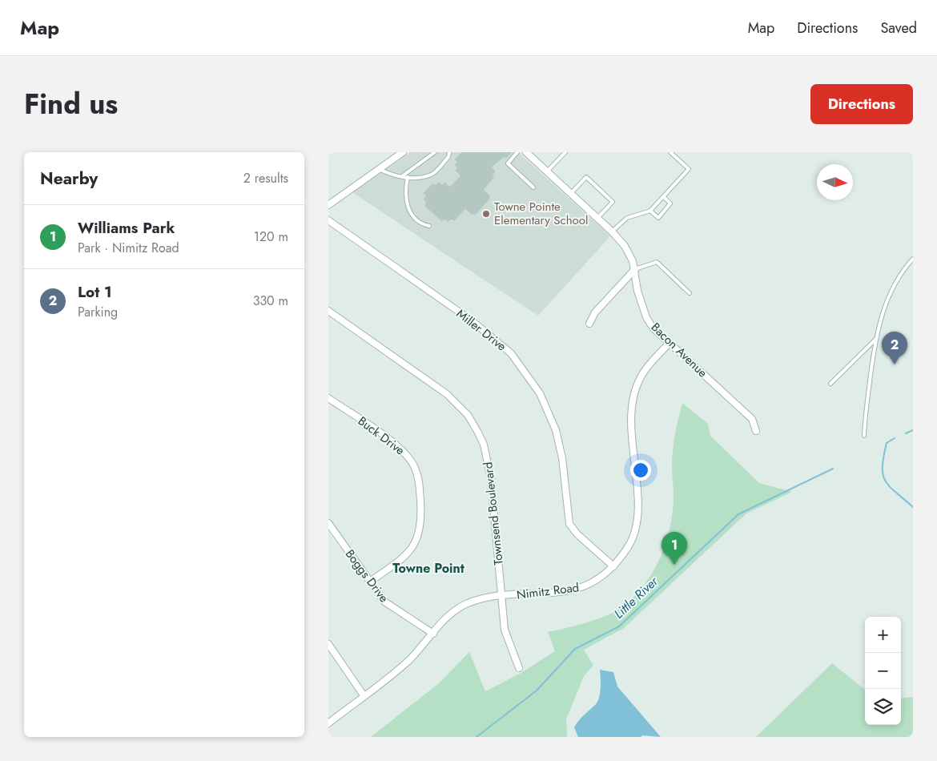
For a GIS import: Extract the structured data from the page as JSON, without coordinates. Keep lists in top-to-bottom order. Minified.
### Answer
{"streets":{"street":["Miller Drive","Bacon Avenue","Buck Drive","Townsend Boulevard","Boggs Drive","Nimitz Road"]},"crossings":[["Miller Drive","Nimitz Road"],["Bacon Avenue","Nimitz Road"],["Buck Drive","Boggs Drive"],["Townsend Boulevard","Nimitz Road"],["Boggs Drive","Nimitz Road"]],"districts":["Towne Point"],"water":["Little River"],"places":["Towne Pointe Elementary School"],"north":"right","page":{"header":"Map","nav":["Map","Directions","Saved"],"title":"Find us","buttons":"Directions","heading":["Nearby","2 results"],"list":[{"mark":"1","name":"Williams Park","note":"Park · Nimitz Road","value":"120 m"},{"mark":"2","name":"Lot 1","note":"Parking","value":"330 m"}],"pins":["2","1"],"map_buttons":["+","−"]}}
